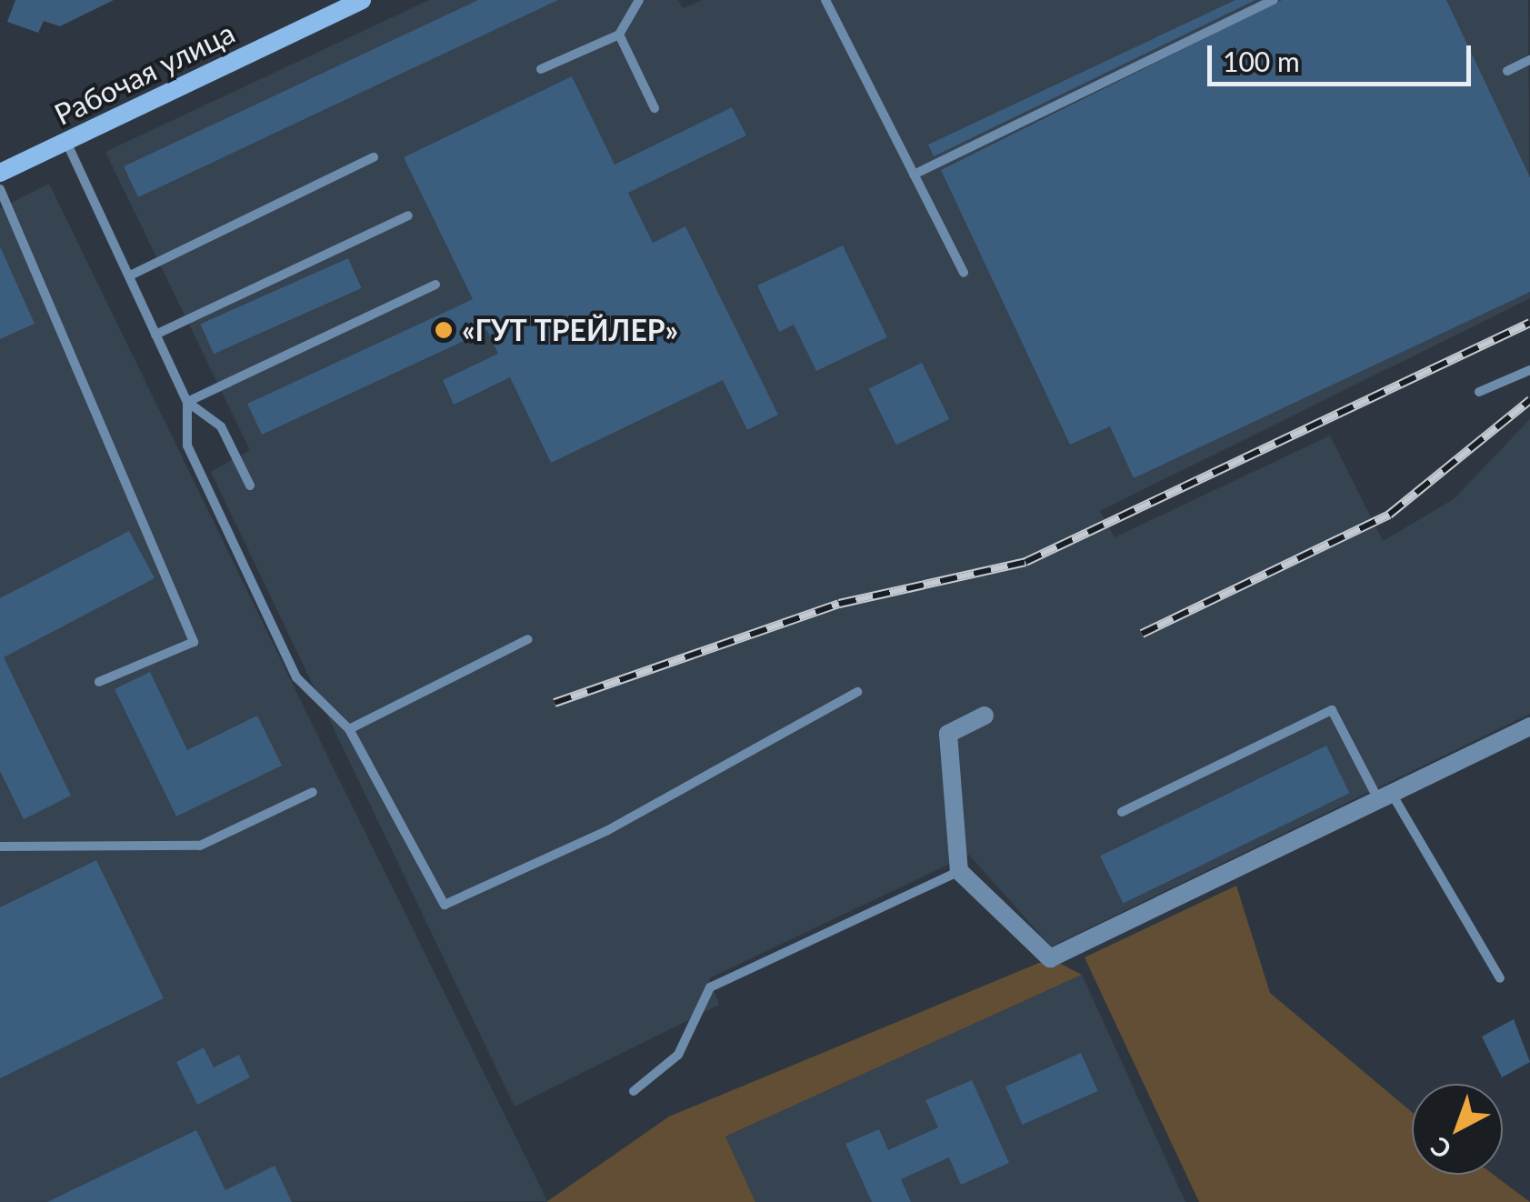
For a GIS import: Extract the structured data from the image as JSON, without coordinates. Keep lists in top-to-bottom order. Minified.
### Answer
{"streets":{"main road":["Рабочая улица"]},"places":["«ГУТ ТРЕЙЛЕР»"],"scale_bar":"100 m","north":"bottom left"}
